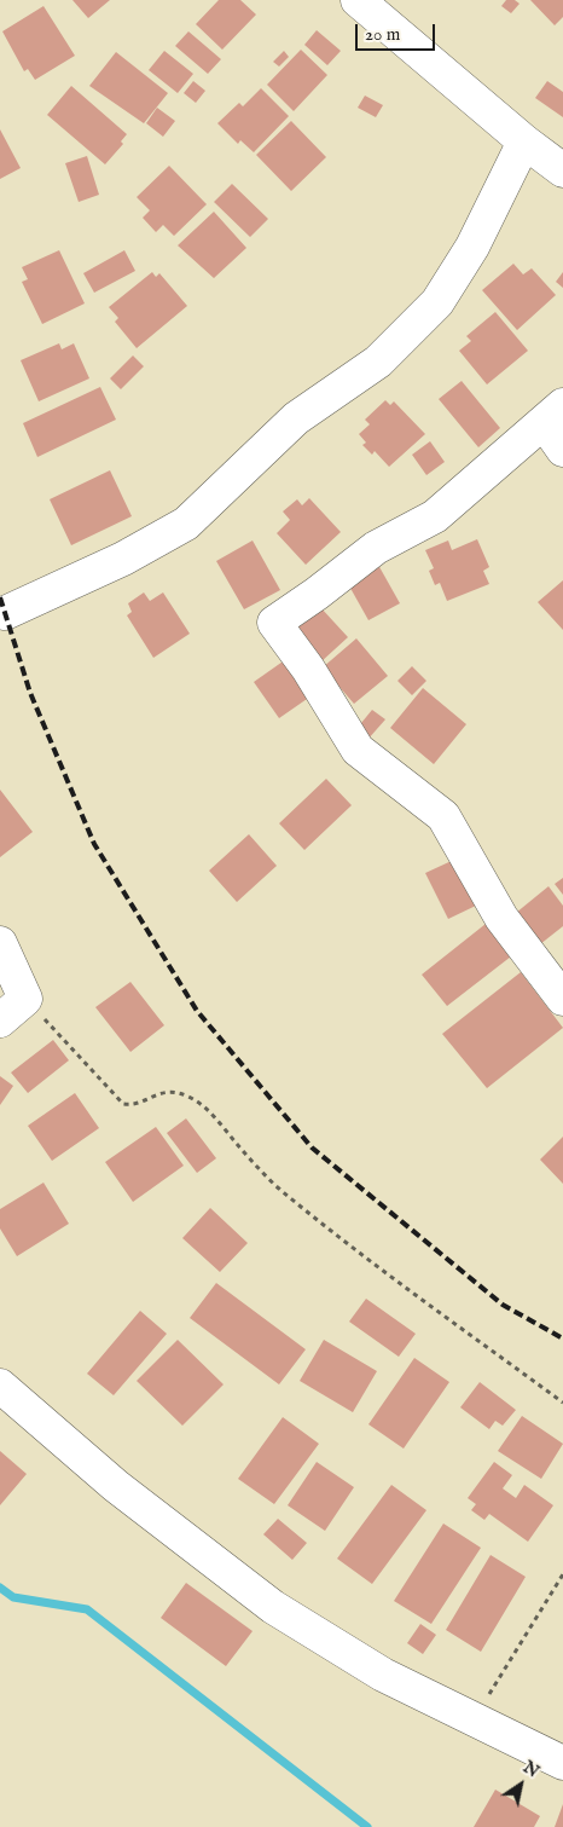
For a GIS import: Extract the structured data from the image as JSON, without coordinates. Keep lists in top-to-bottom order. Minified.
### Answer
{"scale_bar":"20 m","north":"top right"}
